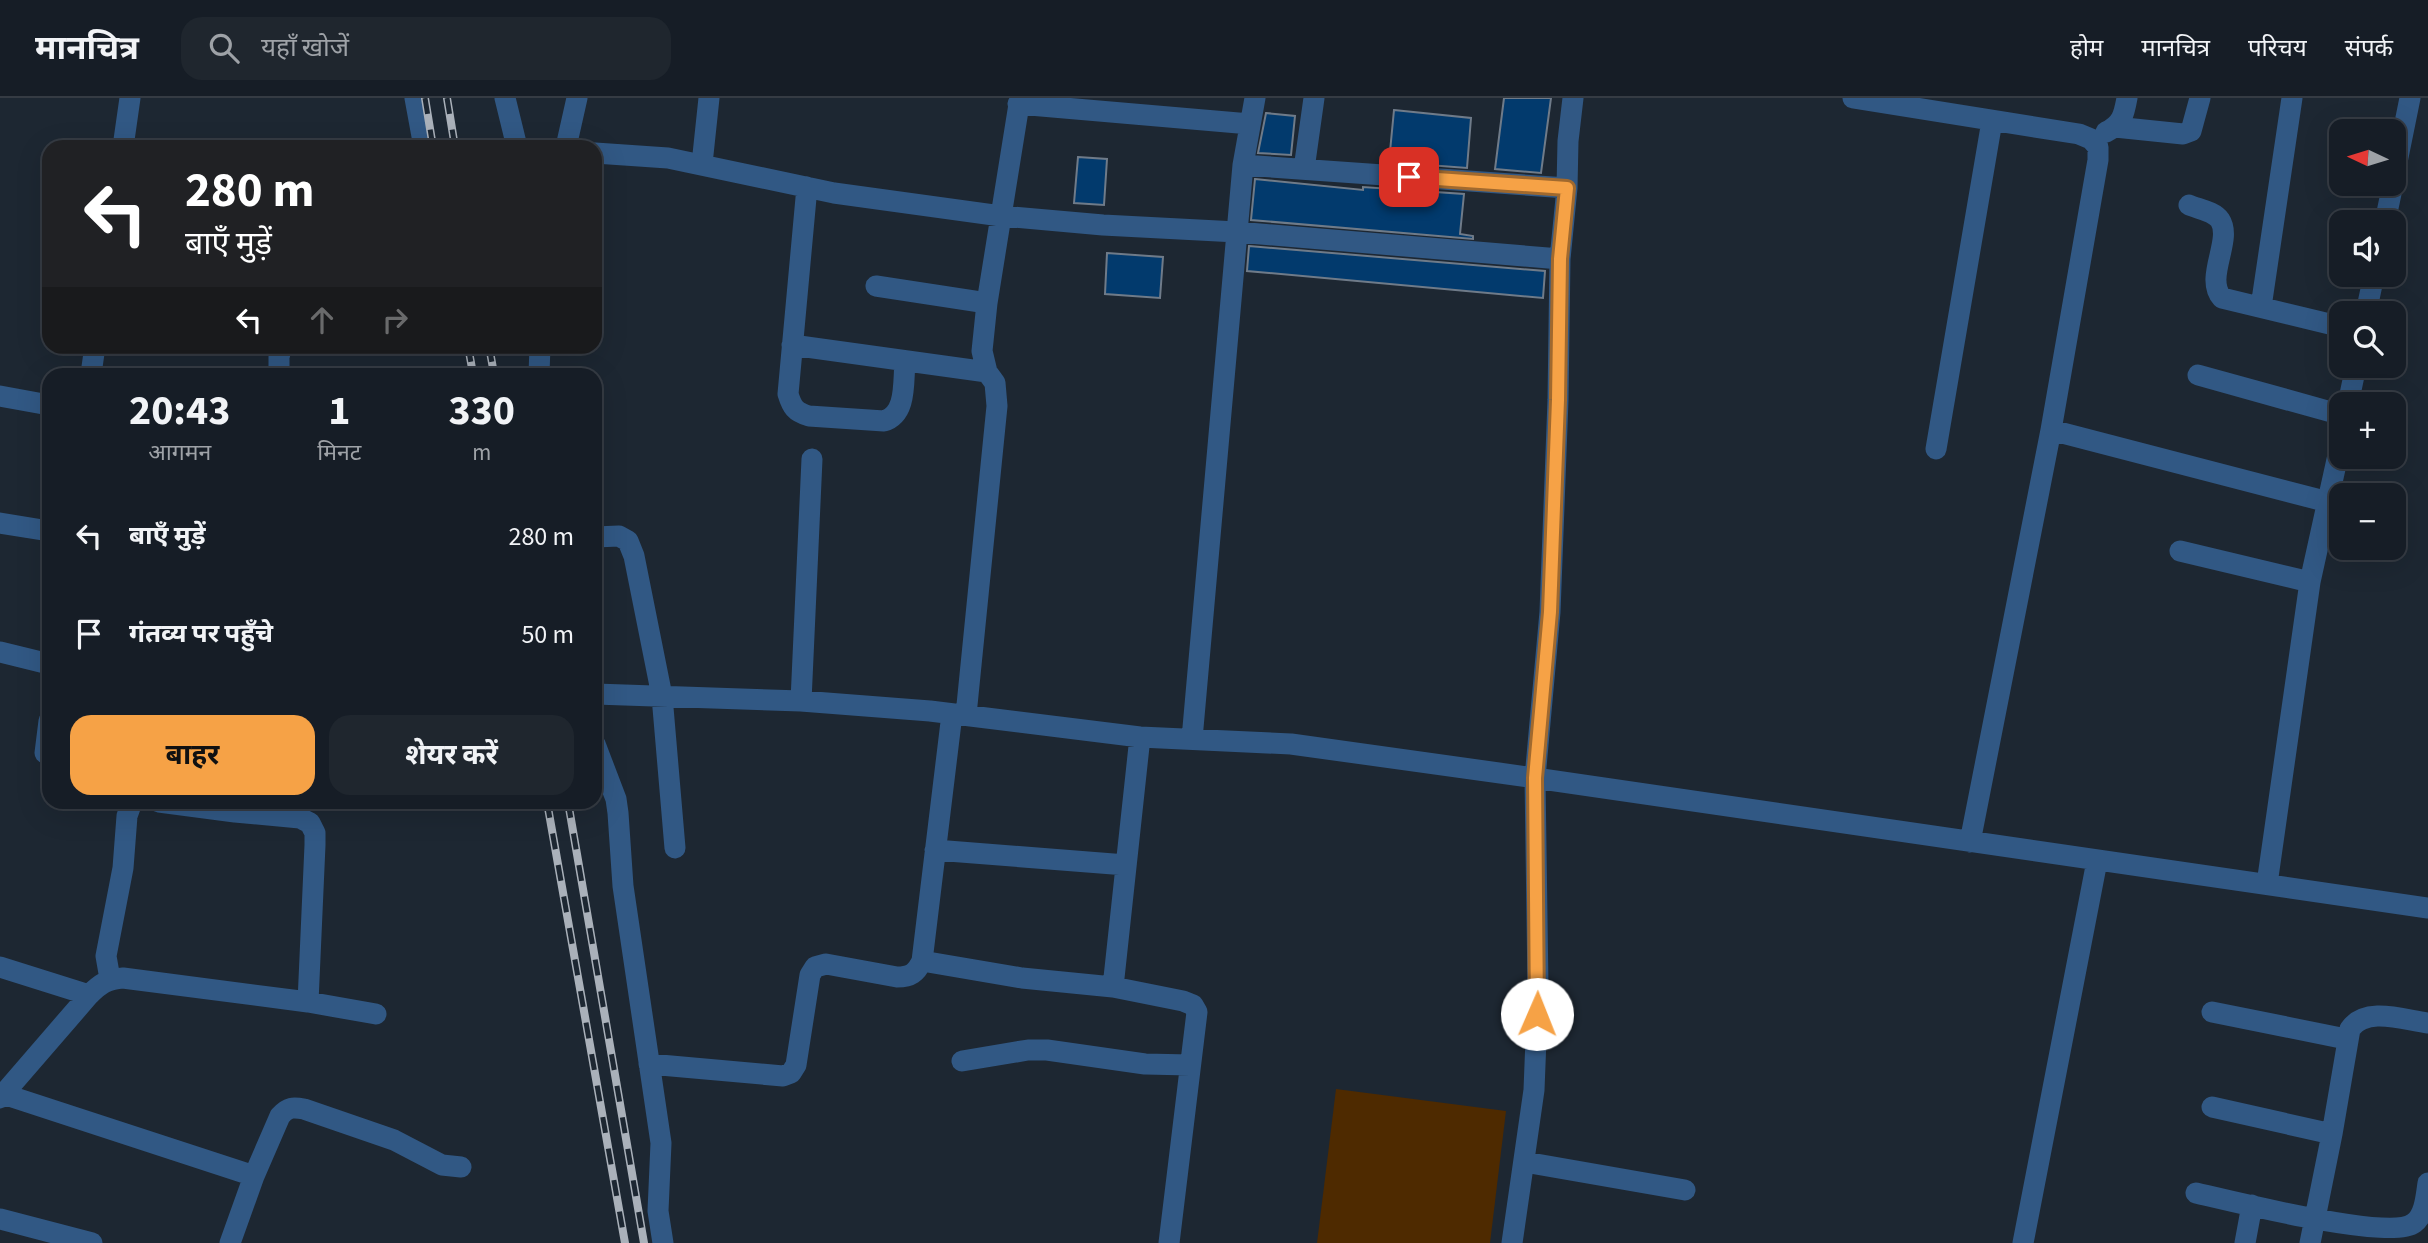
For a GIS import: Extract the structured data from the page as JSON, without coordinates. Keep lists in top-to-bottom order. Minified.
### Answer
{"north":"left","page":{"header":"मानचित्र","search":"यहाँ खोजें","nav":["होम","मानचित्र","परिचय","संपर्क"],"map_buttons":["+","−"],"turn":["280 m","बाएँ मुड़ें"],"eta":["20:43","आगमन","1","मिनट","330","m"],"list":[{"name":"बाएँ मुड़ें","value":"280 m"},{"name":"गंतव्य पर पहुँचे","value":"50 m"}],"buttons":["बाहर","शेयर करें"]}}
